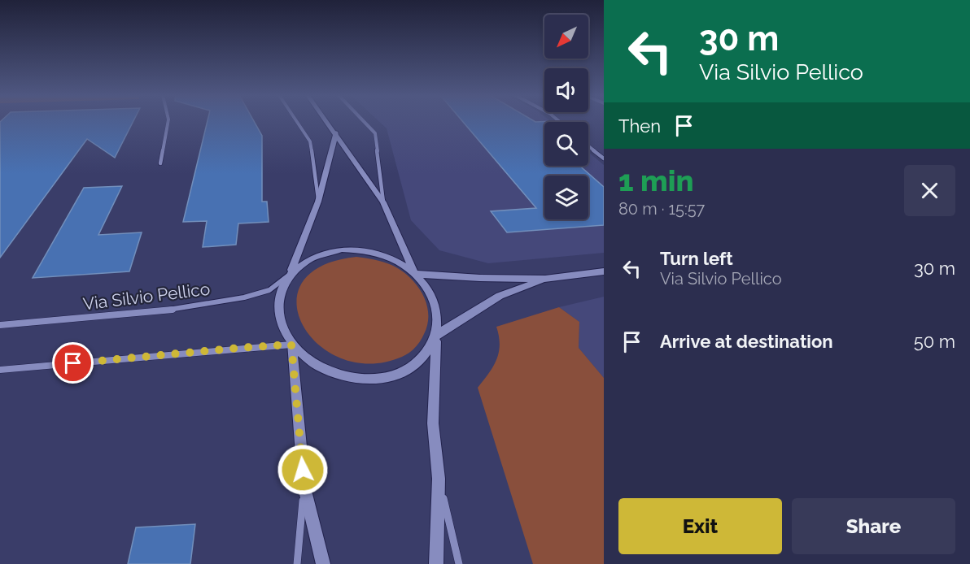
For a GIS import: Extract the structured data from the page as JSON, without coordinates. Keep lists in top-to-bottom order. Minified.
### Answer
{"streets":{"street":["Via Silvio Pellico"]},"north":"bottom left","page":{"turn":["30 m","Via Silvio Pellico"],"then":"Then","heading":["1 min","80 m · 15:57"],"list":[{"name":"Turn left","note":"Via Silvio Pellico","value":"30 m"},{"name":"Arrive at destination","value":"50 m"}],"buttons":["Exit","Share"]}}
